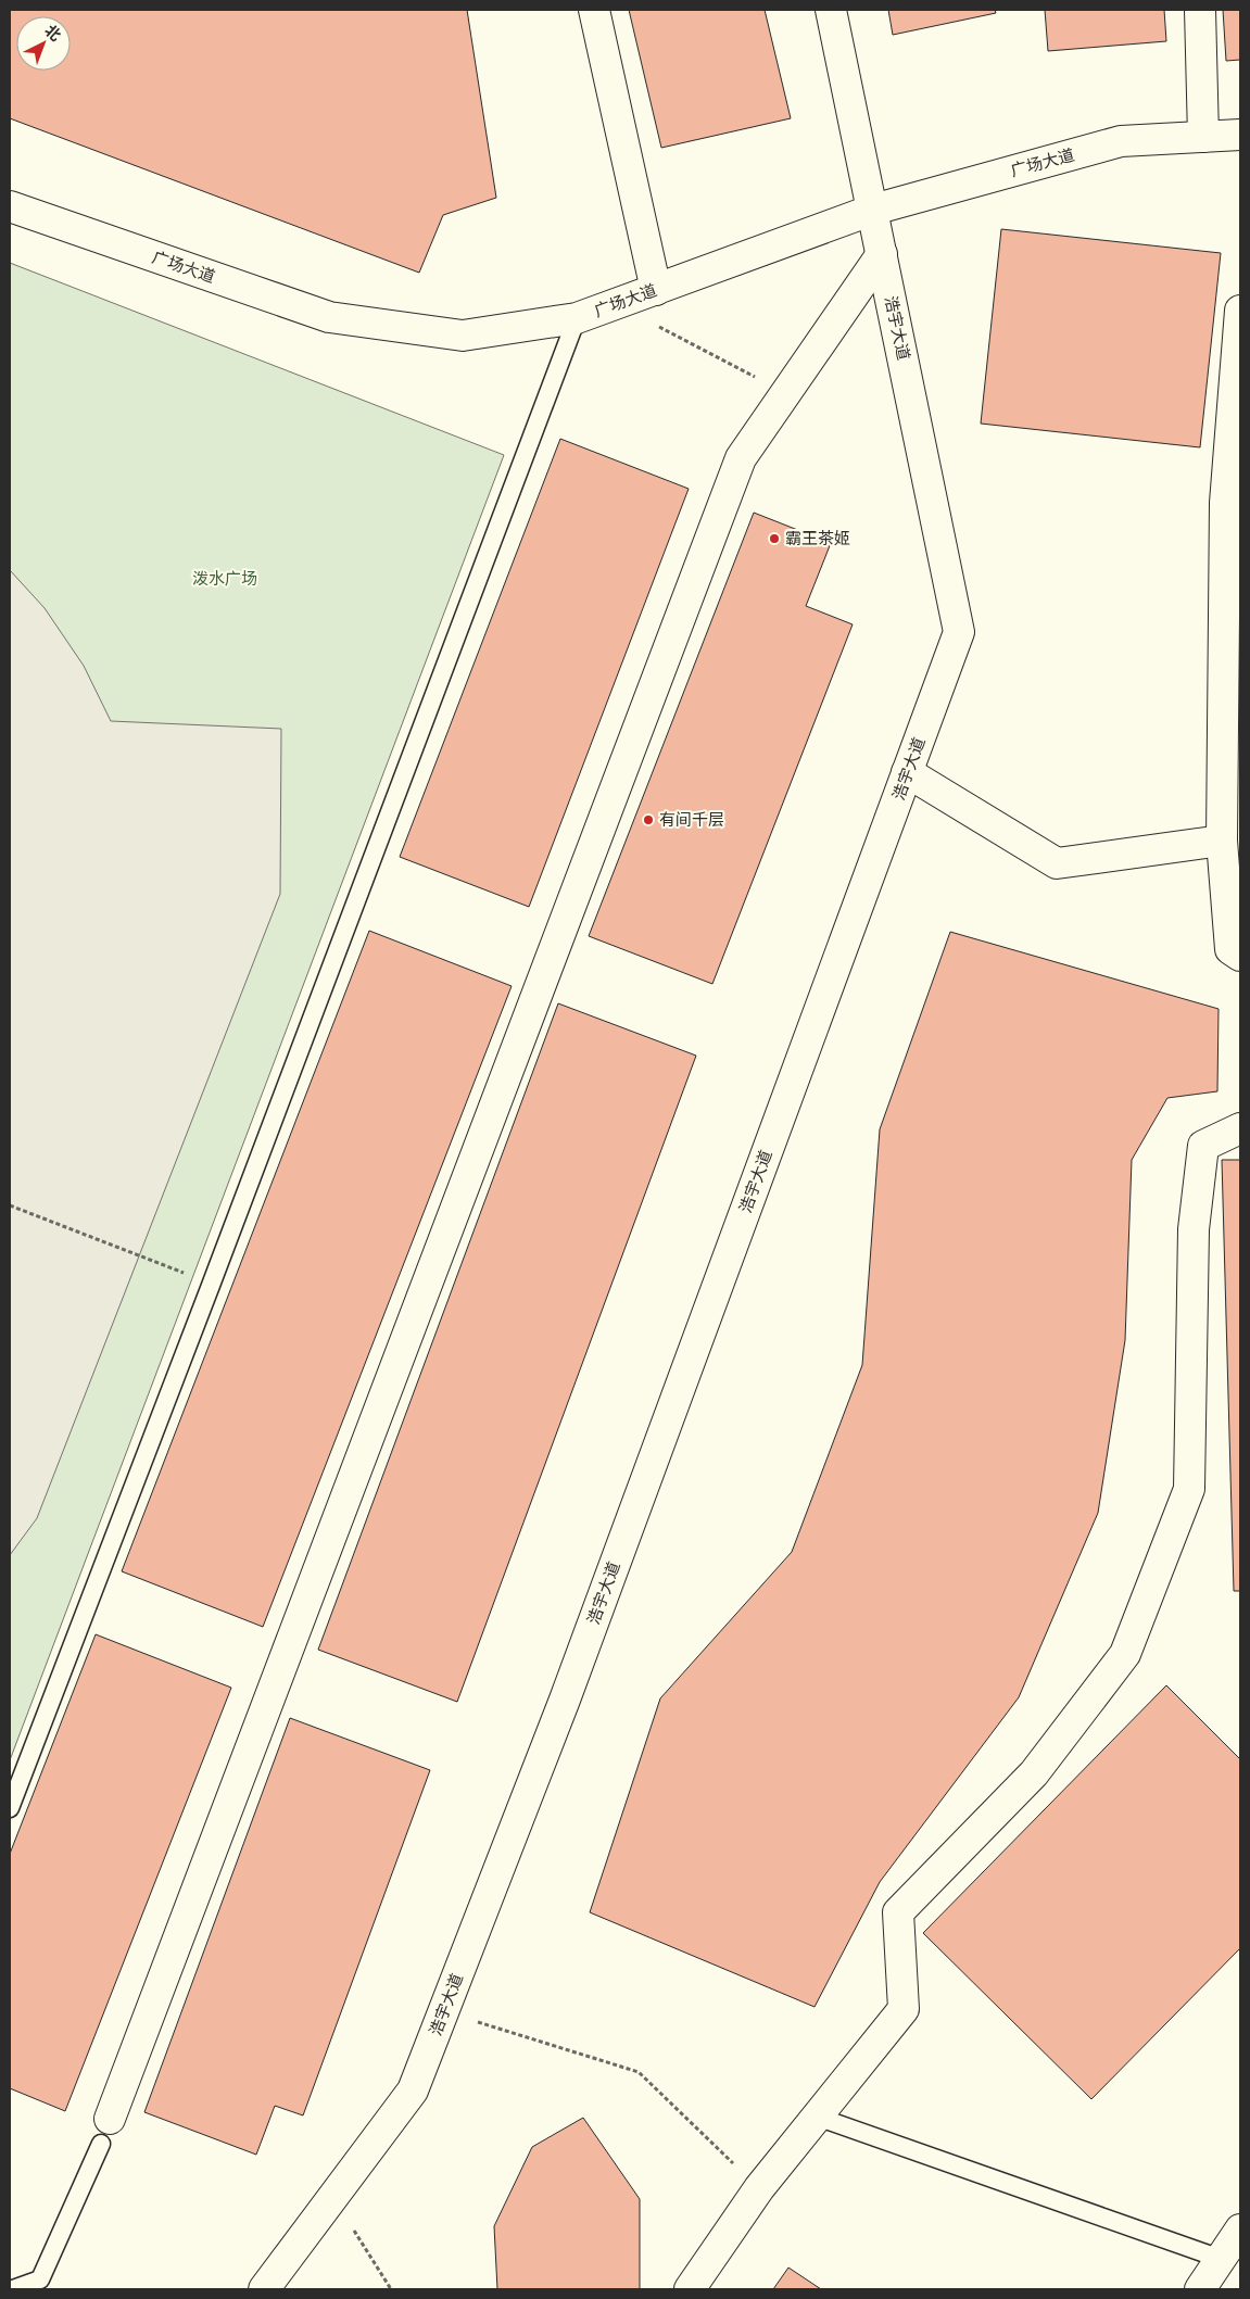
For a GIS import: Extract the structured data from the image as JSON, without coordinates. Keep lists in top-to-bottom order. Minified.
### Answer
{"streets":{"street":["广场大道","浩宇大道"]},"crossings":[["广场大道","浩宇大道"]],"parks":["泼水广场"],"places":["霸王茶姬","有间千层"],"north":"top right"}
